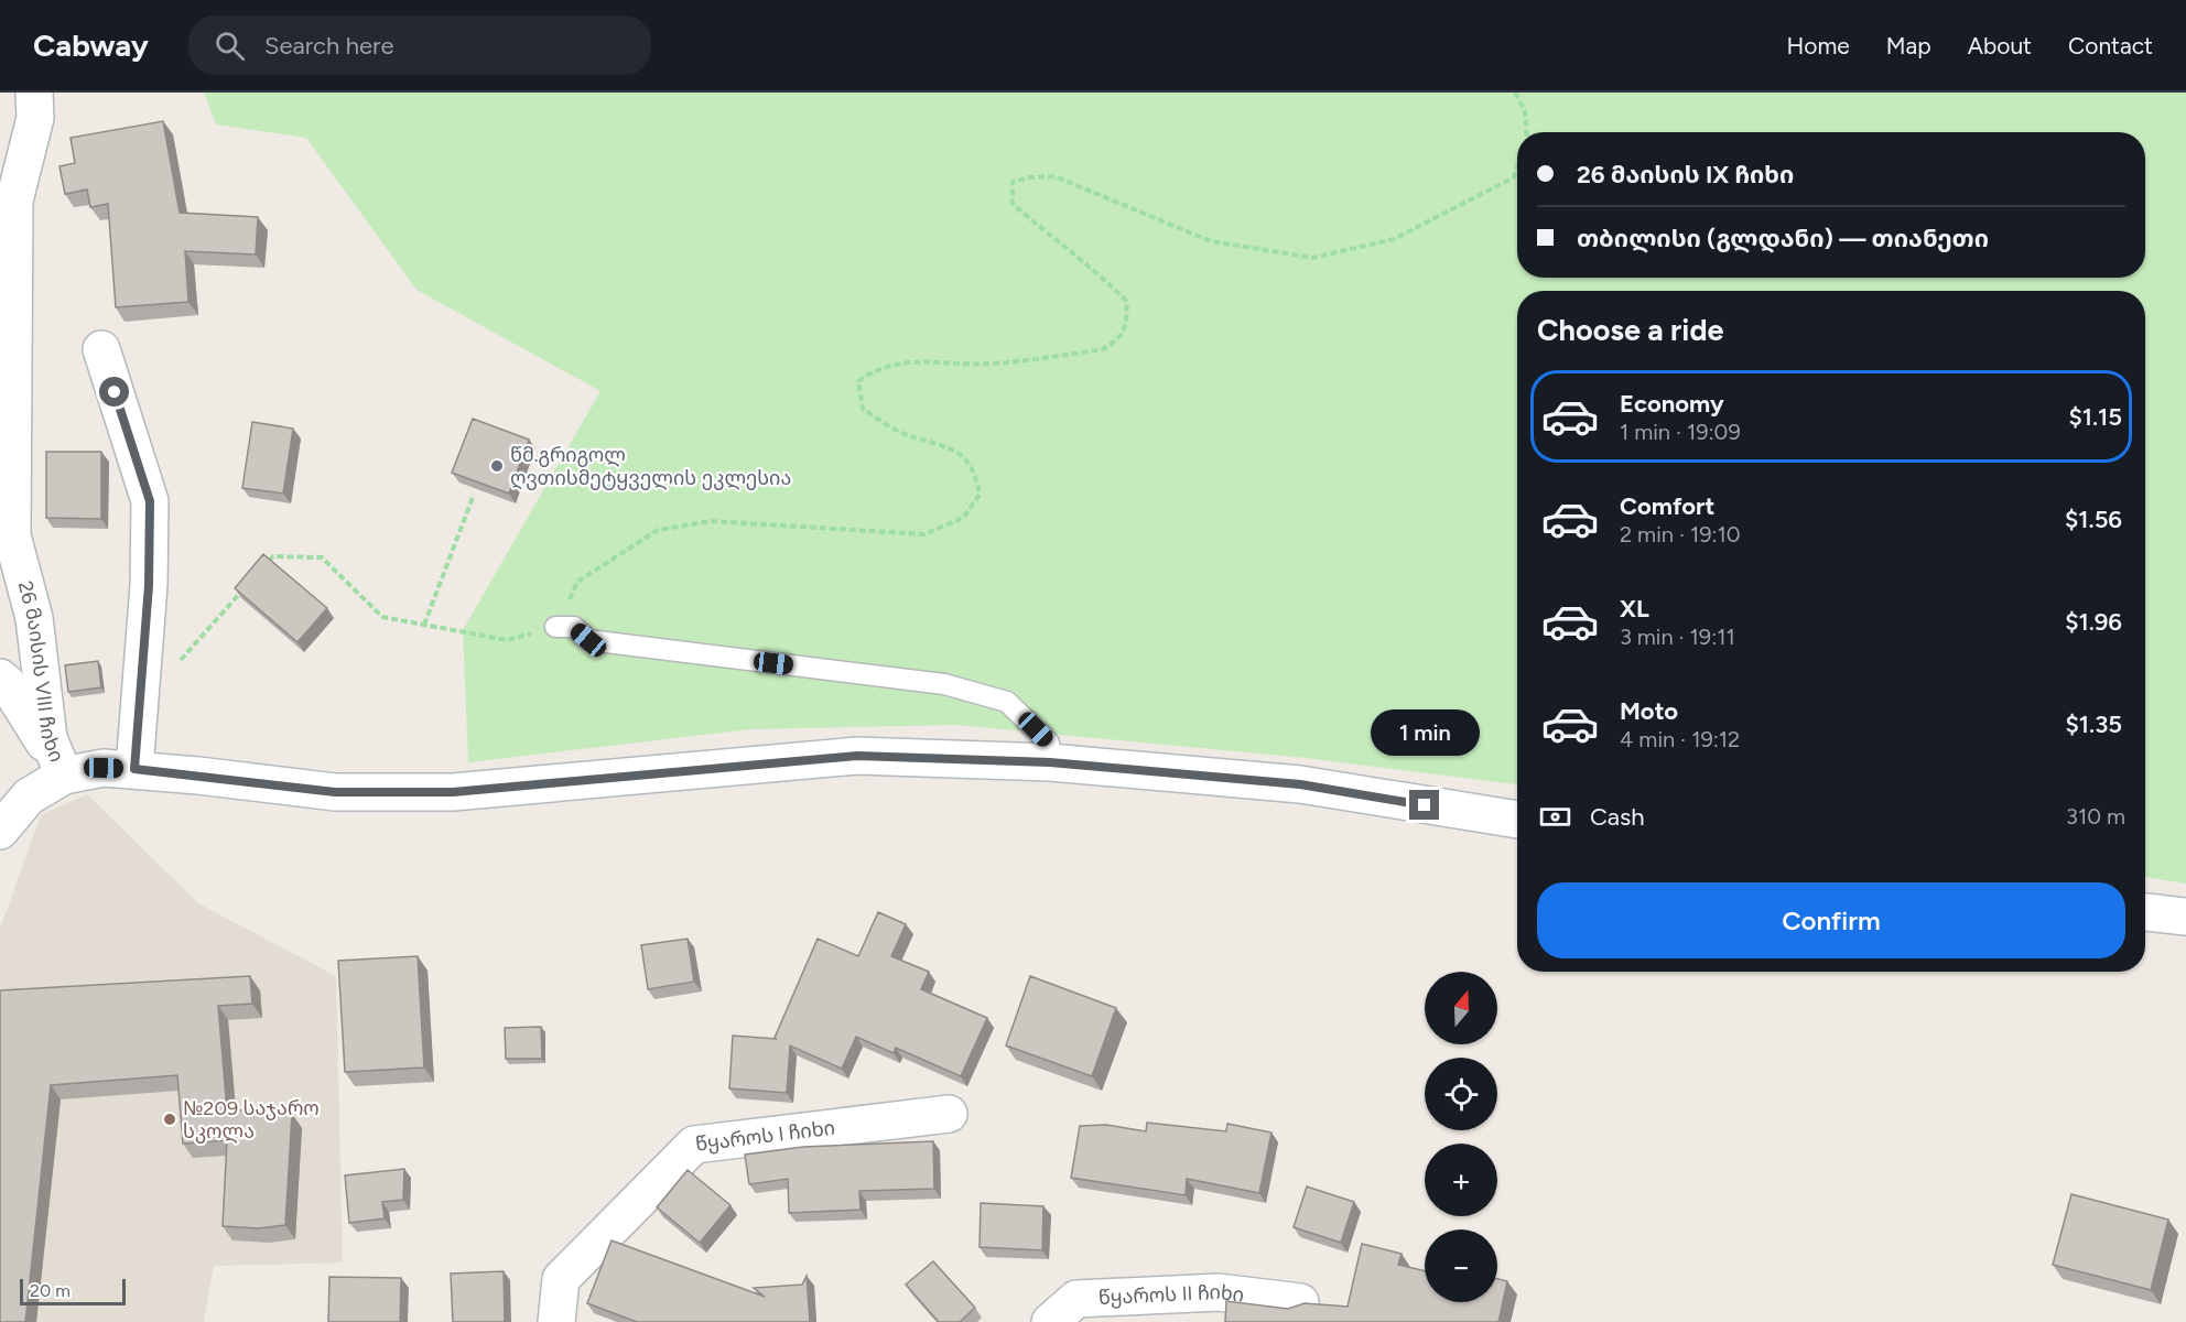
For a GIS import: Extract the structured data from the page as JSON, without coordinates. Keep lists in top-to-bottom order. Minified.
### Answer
{"streets":{"street":["26 მაისის VIII ჩიხი","წყაროს I ჩიხი","წყაროს II ჩიხი"]},"places":["წმ.გრიგოლ ღვთისმეტყველის ეკლესია","№209 საჯარო სკოლა"],"scale_bar":"20 m","north":"top","page":{"header":"Cabway","search":"Search here","nav":["Home","Map","About","Contact"],"banner":["26 მაისის IX ჩიხი","თბილისი (გლდანი) — თიანეთი"],"heading":"Choose a ride","list":[{"name":"Economy","note":"1 min · 19:09","value":"$1.15"},{"name":"Comfort","note":"2 min · 19:10","value":"$1.56"},{"name":"XL","note":"3 min · 19:11","value":"$1.96"},{"name":"Moto","note":"4 min · 19:12","value":"$1.35"}],"bubble":"1 min","pay":["Cash","310 m"],"buttons":"Confirm","map_buttons":["+","−"],"scale":"20 m"}}
